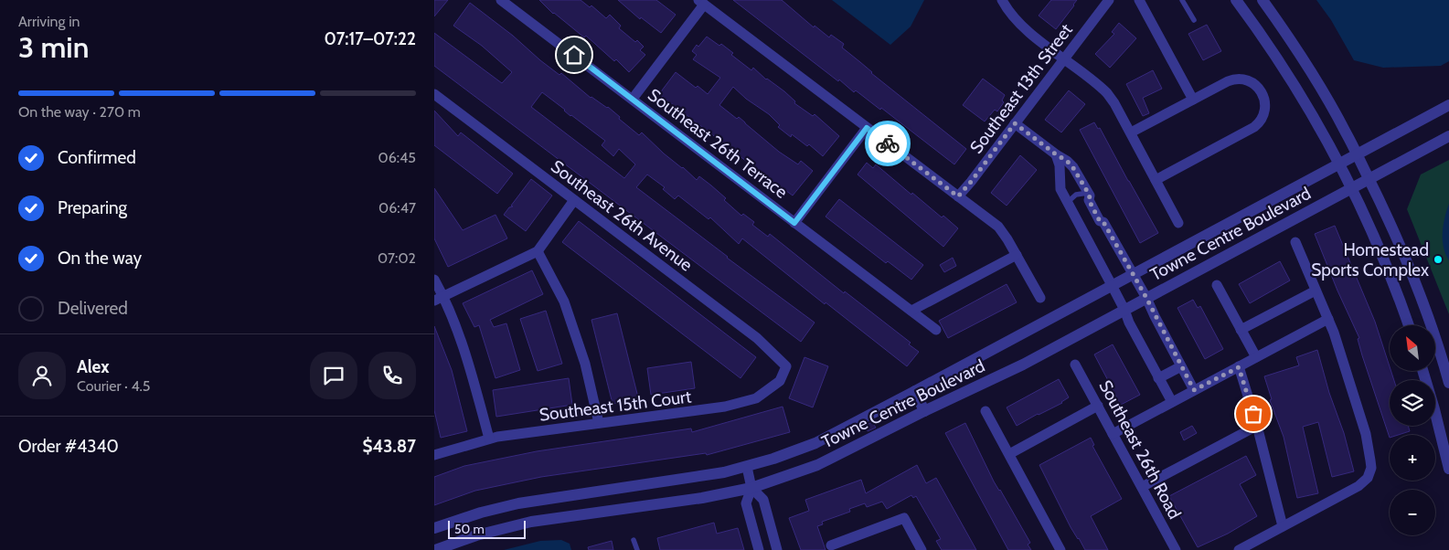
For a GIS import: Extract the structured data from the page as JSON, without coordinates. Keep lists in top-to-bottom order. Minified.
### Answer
{"streets":{"street":["Southeast 13th Street","Southeast 26th Terrace","Southeast 26th Avenue","Towne Centre Boulevard","Southeast 15th Court","Southeast 26th Road"]},"crossings":[["Southeast 26th Avenue","Southeast 15th Court"]],"places":["Homestead Sports Complex"],"scale_bar":"50 m","north":"top left","page":{"heading":["3 min","Arriving in","07:17–07:22"],"panel":["Alex","Courier · 4.5","Order #4340","$43.87"],"bar":"On the way · 270 m","list":[["Confirmed","06:45"],["Preparing","06:47"],["On the way","07:02"],"Delivered"],"map_buttons":["+","−"],"scale":"50 m"}}
